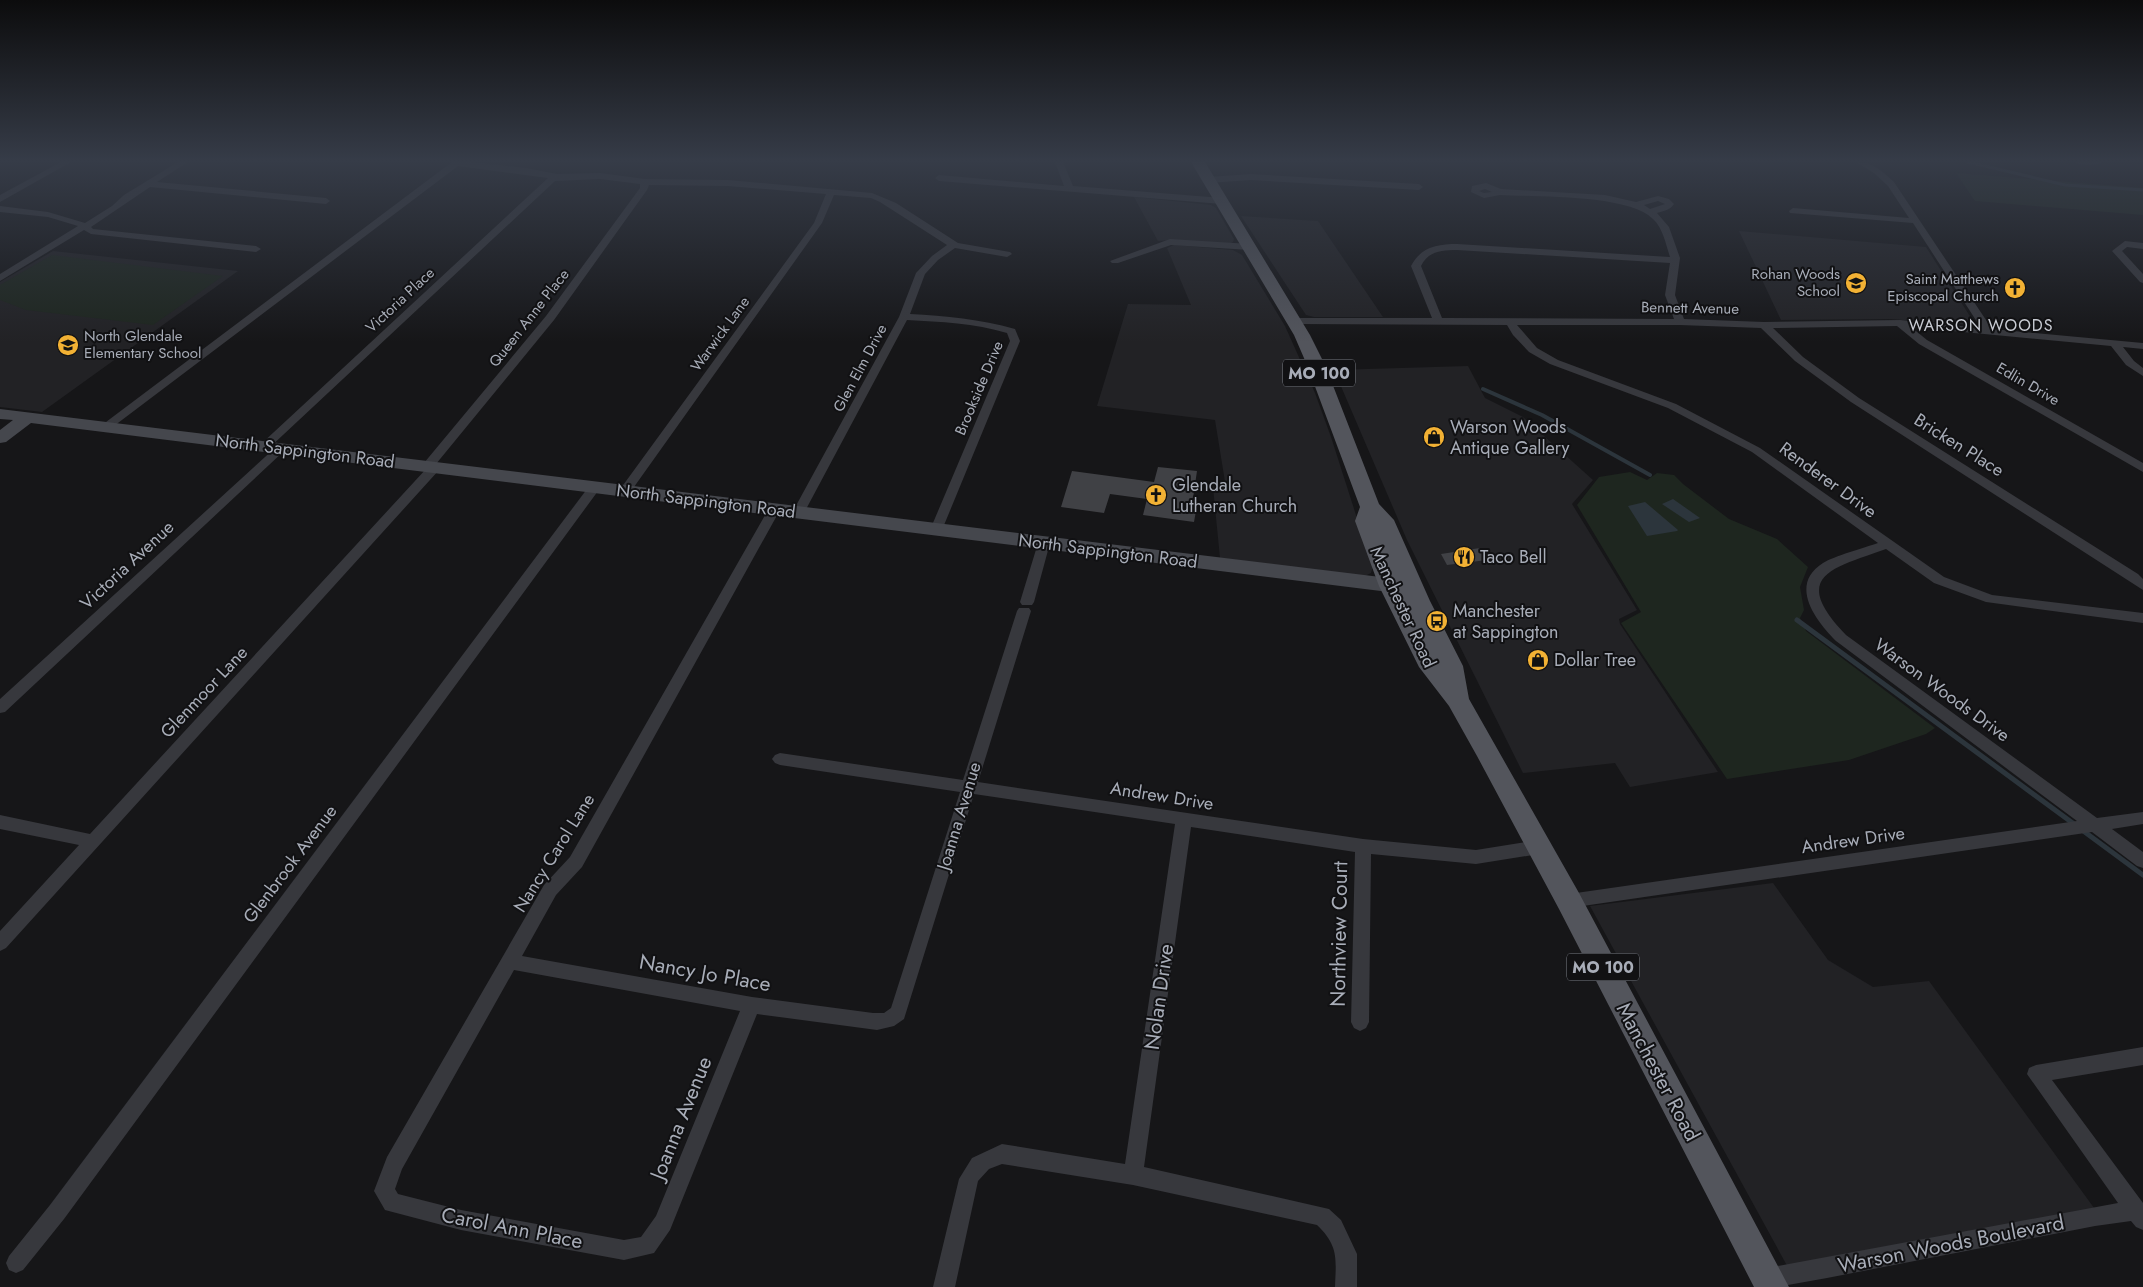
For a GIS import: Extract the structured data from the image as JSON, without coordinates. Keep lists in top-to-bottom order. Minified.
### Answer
{"streets":{"main road":["MO 100","Manchester Road"],"street":["Victoria Place","Bennett Avenue","Queen Anne Place","Warwick Lane","Glen Elm Drive","Edlin Drive","Brookside Drive","Bricken Place","North Sappington Road","Renderer Drive","Victoria Avenue","Warson Woods Drive","Glenmoor Lane","Andrew Drive","Joanna Avenue","Nancy Carol Lane","Glenbrook Avenue","Northview Court","Nancy Jo Place","Nolan Drive","Carol Ann Place","Warson Woods Boulevard"]},"crossings":[["Victoria Place","North Sappington Road"],["Victoria Place","Victoria Avenue"],["Bennett Avenue","Edlin Drive"],["Bennett Avenue","Bricken Place"],["Bennett Avenue","Renderer Drive"],["Bennett Avenue","Manchester Road"],["Queen Anne Place","North Sappington Road"],["Queen Anne Place","Glenmoor Lane"],["Warwick Lane","North Sappington Road"],["Glen Elm Drive","Brookside Drive"],["Glen Elm Drive","North Sappington Road"],["Brookside Drive","North Sappington Road"],["North Sappington Road","Victoria Avenue"],["North Sappington Road","Manchester Road"],["North Sappington Road","Glenmoor Lane"],["North Sappington Road","Joanna Avenue"],["North Sappington Road","Nancy Carol Lane"],["North Sappington Road","Glenbrook Avenue"],["Renderer Drive","Warson Woods Drive"],["Manchester Road","Andrew Drive"],["Manchester Road","Warson Woods Boulevard"],["Warson Woods Drive","Andrew Drive"],["Andrew Drive","Joanna Avenue"],["Andrew Drive","Northview Court"],["Andrew Drive","Nolan Drive"],["Joanna Avenue","Nancy Jo Place"],["Joanna Avenue","Carol Ann Place"],["Nancy Carol Lane","Nancy Jo Place"],["Nancy Carol Lane","Carol Ann Place"]],"districts":["WARSON WOODS"],"places":{"school or university":["Rohan Woods School","North Glendale Elementary School"],"church":["Saint Matthews Episcopal Church","Glendale Lutheran Church"],"shop":["Warson Woods Antique Gallery","Dollar Tree"],"restaurant":["Taco Bell"],"bus stop":["Manchester at Sappington"]}}
